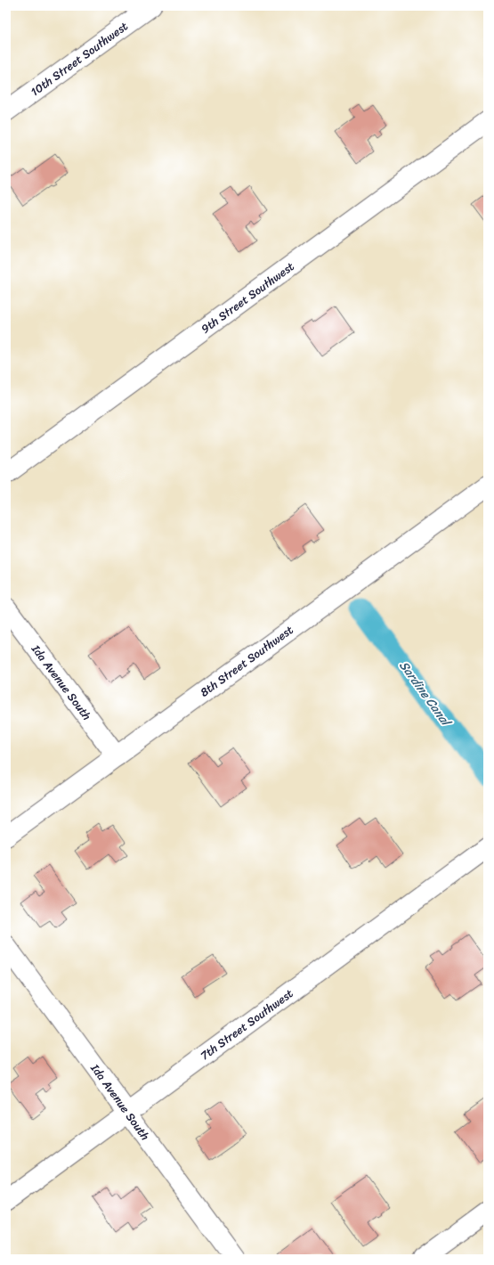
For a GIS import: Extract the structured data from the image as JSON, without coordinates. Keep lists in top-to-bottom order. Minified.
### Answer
{"streets":{"street":["10th Street Southwest","9th Street Southwest","8th Street Southwest","Ida Avenue South","7th Street Southwest"]},"crossings":[["8th Street Southwest","Ida Avenue South"],["Ida Avenue South","7th Street Southwest"]],"water":["Sardine Canal"]}
